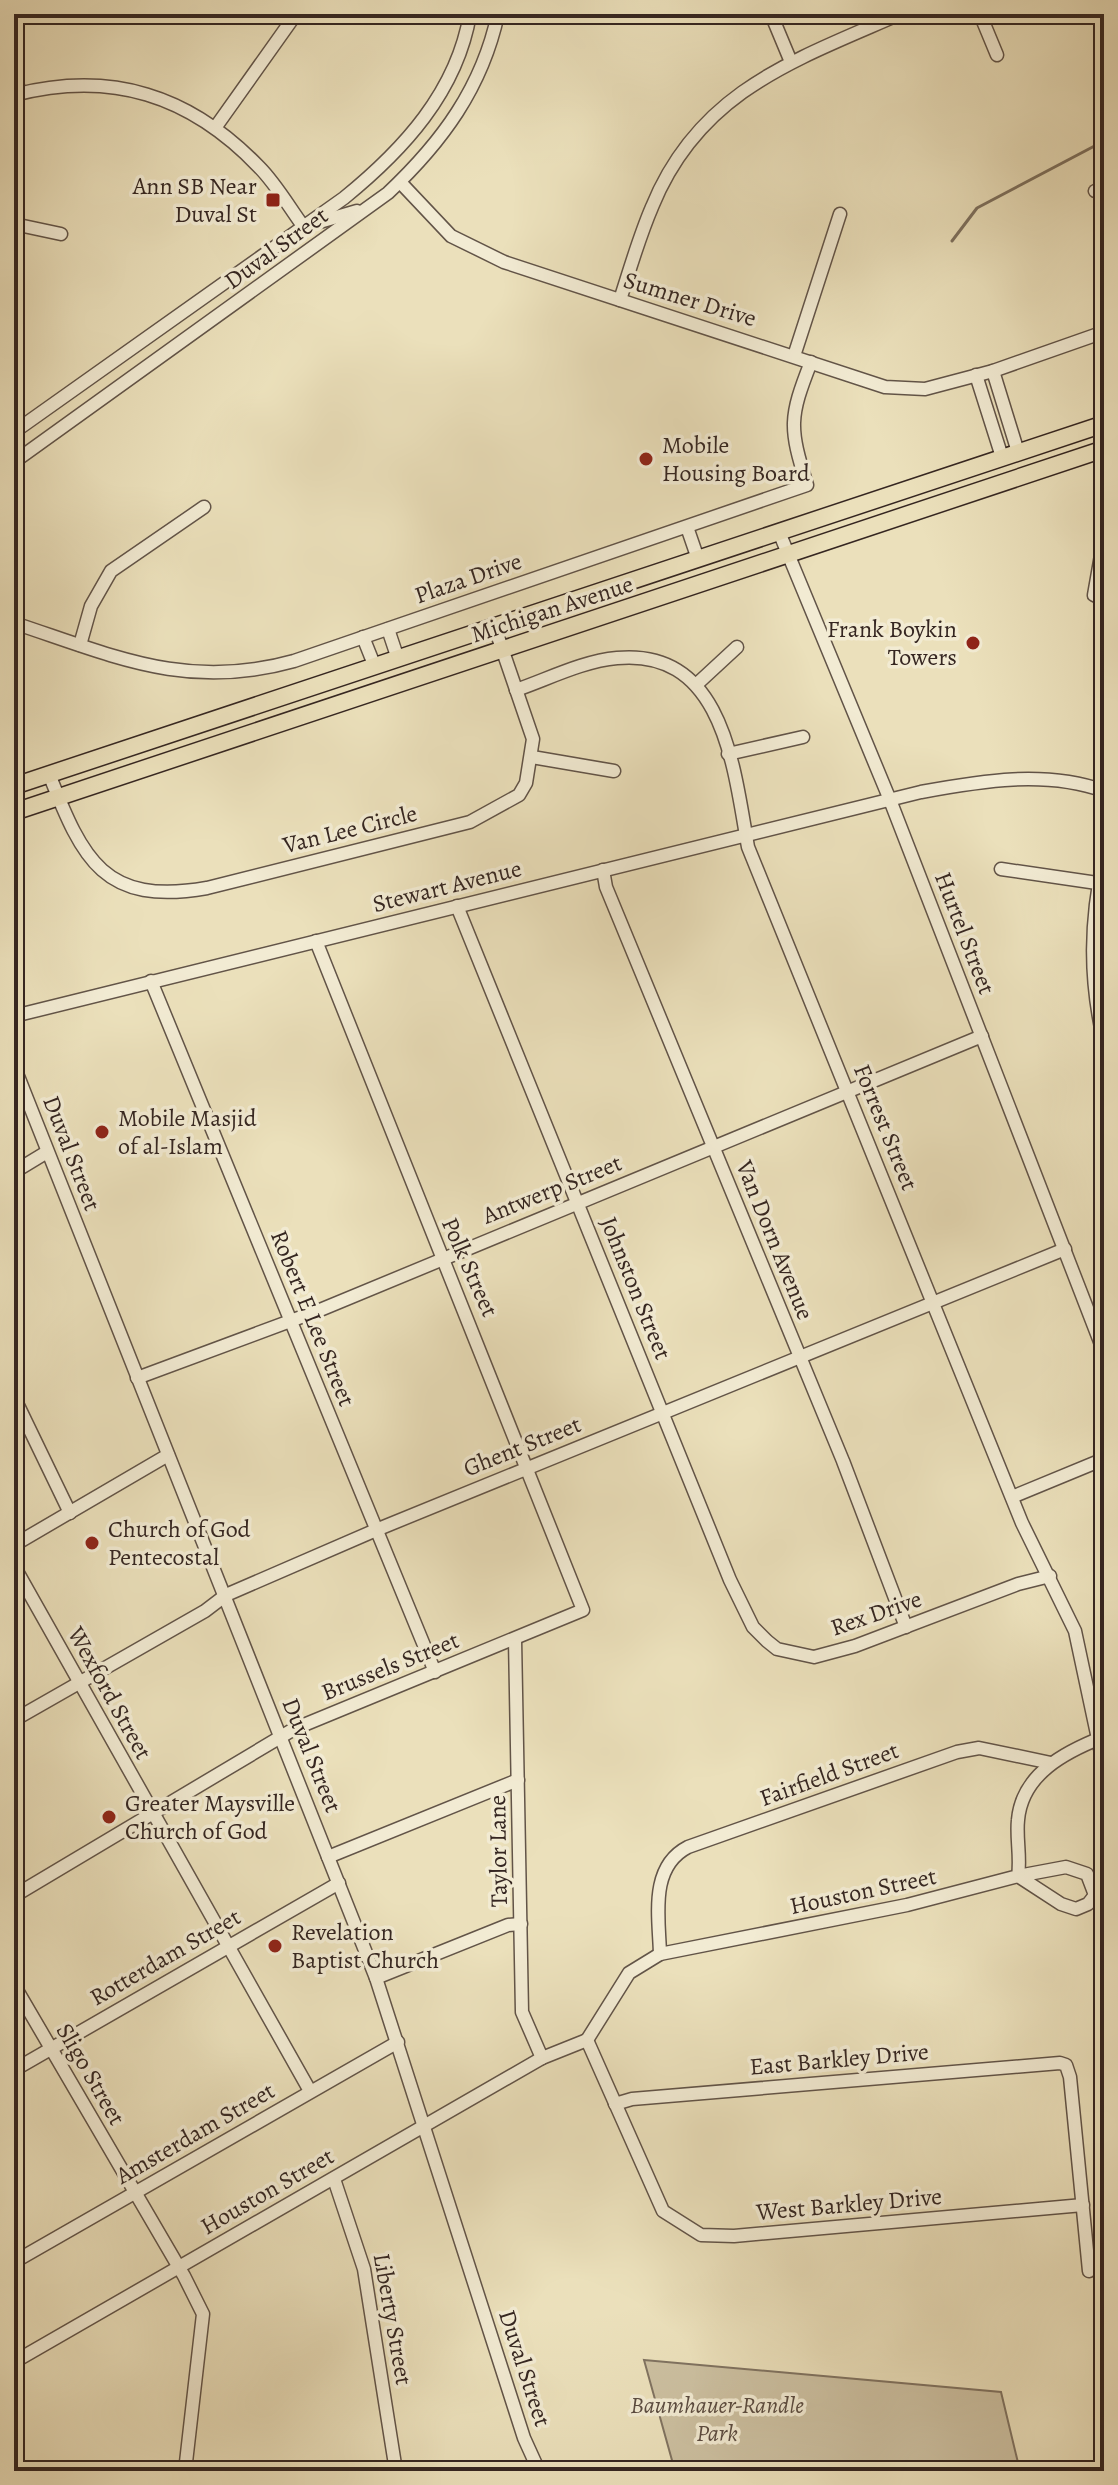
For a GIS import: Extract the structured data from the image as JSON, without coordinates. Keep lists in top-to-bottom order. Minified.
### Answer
{"streets":{"main road":["Michigan Avenue"],"street":["Duval Street","Sumner Drive","Plaza Drive","Van Lee Circle","Stewart Avenue","Hurtel Street","Forrest Street","Antwerp Street","Van Dorn Avenue","Polk Street","Johnston Street","Robert E Lee Street","Ghent Street","Rex Drive","Brussels Street","Wexford Street","Fairfield Street","Taylor Lane","Houston Street","Rotterdam Street","East Barkley Drive","Sligo Street","Amsterdam Street","West Barkley Drive","Liberty Street"]},"crossings":[["Duval Street","Sumner Drive"],["Duval Street","Antwerp Street"],["Duval Street","Ghent Street"],["Duval Street","Brussels Street"],["Duval Street","Houston Street"],["Duval Street","Rotterdam Street"],["Duval Street","Amsterdam Street"],["Sumner Drive","Plaza Drive"],["Michigan Avenue","Van Lee Circle"],["Michigan Avenue","Hurtel Street"],["Stewart Avenue","Hurtel Street"],["Stewart Avenue","Forrest Street"],["Stewart Avenue","Van Dorn Avenue"],["Stewart Avenue","Polk Street"],["Stewart Avenue","Johnston Street"],["Stewart Avenue","Robert E Lee Street"],["Hurtel Street","Antwerp Street"],["Hurtel Street","Ghent Street"],["Forrest Street","Antwerp Street"],["Forrest Street","Ghent Street"],["Forrest Street","Rex Drive"],["Antwerp Street","Van Dorn Avenue"],["Antwerp Street","Polk Street"],["Antwerp Street","Johnston Street"],["Antwerp Street","Robert E Lee Street"],["Van Dorn Avenue","Ghent Street"],["Van Dorn Avenue","Rex Drive"],["Polk Street","Ghent Street"],["Polk Street","Brussels Street"],["Johnston Street","Ghent Street"],["Johnston Street","Rex Drive"],["Robert E Lee Street","Ghent Street"],["Robert E Lee Street","Brussels Street"],["Ghent Street","Wexford Street"],["Brussels Street","Wexford Street"],["Brussels Street","Taylor Lane"],["Wexford Street","Rotterdam Street"],["Wexford Street","Amsterdam Street"],["Fairfield Street","Houston Street"],["Taylor Lane","Houston Street"],["Houston Street","Sligo Street"],["Houston Street","West Barkley Drive"],["Houston Street","Liberty Street"],["Rotterdam Street","Sligo Street"],["East Barkley Drive","West Barkley Drive"],["Sligo Street","Amsterdam Street"]],"parks":["Baumhauer-Randle Park"],"places":{"transit":["Ann SB Near Duval St"],"other":["Mobile Housing Board","Frank Boykin Towers","Mobile Masjid of al-Islam","Church of God Pentecostal","Greater Maysville Church of God","Revelation Baptist Church"]}}
